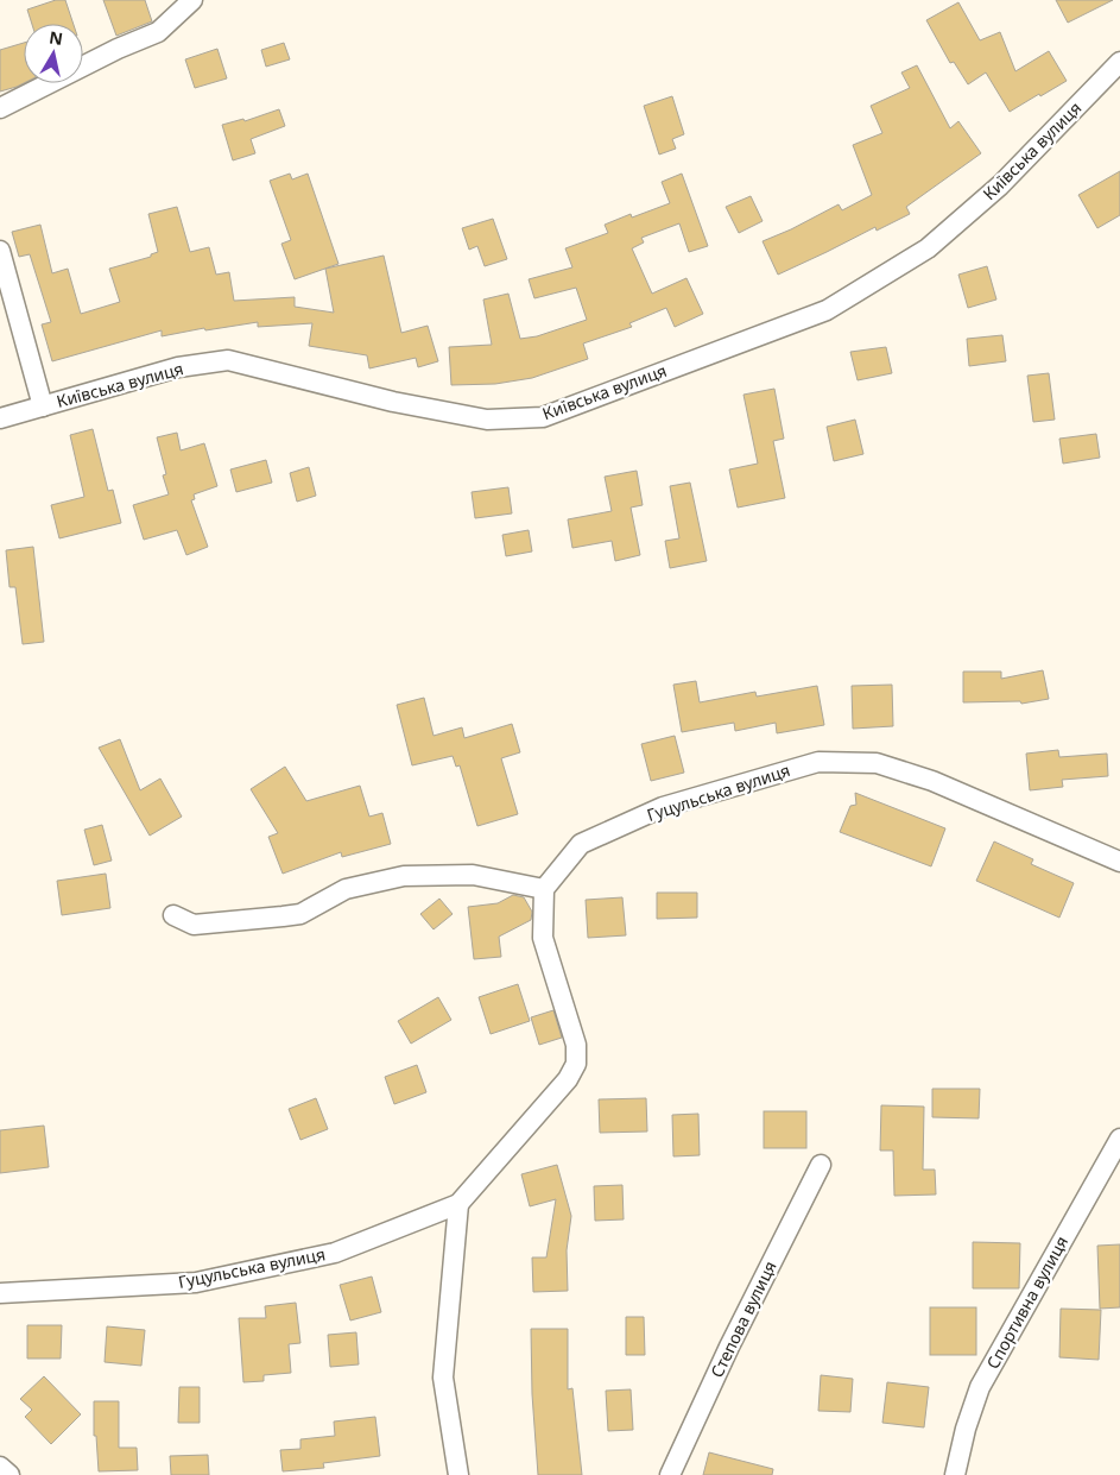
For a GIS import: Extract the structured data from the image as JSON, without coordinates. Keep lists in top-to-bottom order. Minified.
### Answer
{"streets":{"street":["Київська вулиця","Гуцульська вулиця","Спортивна вулиця","Степова вулиця"]},"north":"top"}
